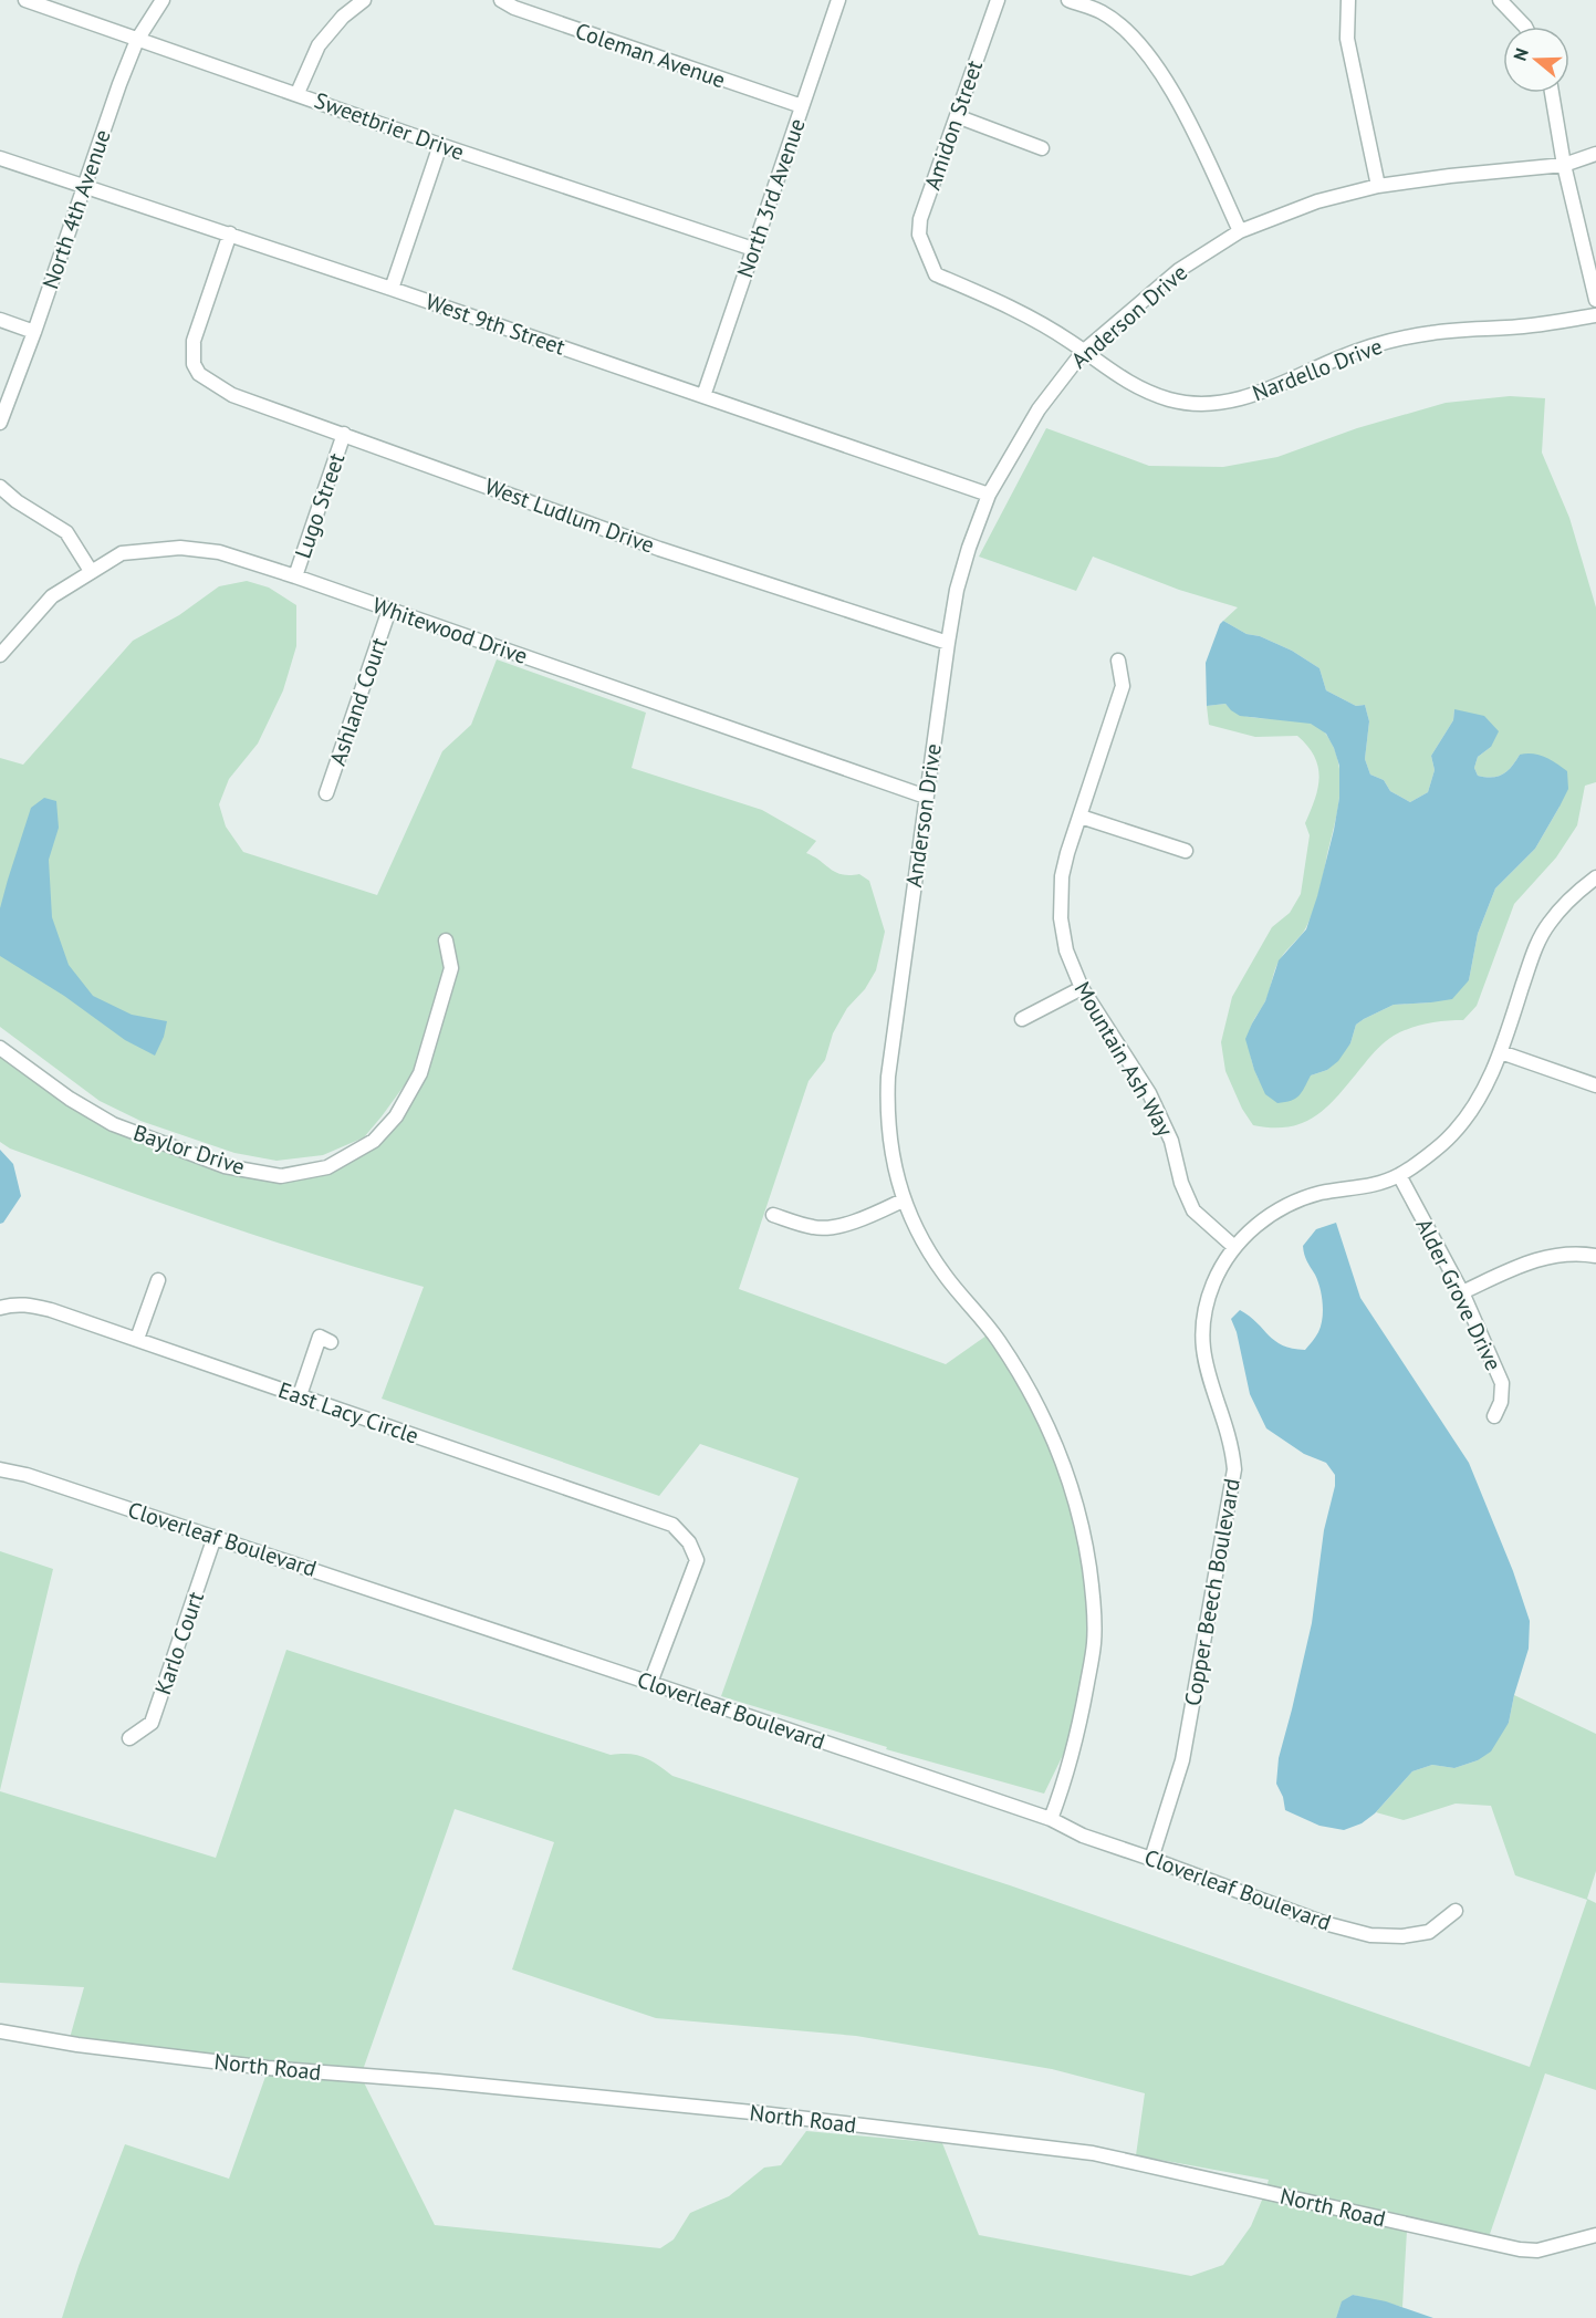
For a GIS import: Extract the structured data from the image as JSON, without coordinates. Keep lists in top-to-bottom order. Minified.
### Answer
{"streets":{"street":["Coleman Avenue","Amidon Street","Sweetbrier Drive","North 3rd Avenue","North 4th Avenue","Anderson Drive","West 9th Street","Nardello Drive","Lugo Street","West Ludlum Drive","Whitewood Drive","Ashland Court","Mountain Ash Way","Baylor Drive","Alder Grove Drive","East Lacy Circle","Cloverleaf Boulevard","Copper Beech Boulevard","Karlo Court","North Road"]},"crossings":[["Coleman Avenue","North 3rd Avenue"],["Amidon Street","Nardello Drive"],["Sweetbrier Drive","North 3rd Avenue"],["Sweetbrier Drive","North 4th Avenue"],["North 3rd Avenue","West 9th Street"],["North 4th Avenue","West 9th Street"],["Anderson Drive","West 9th Street"],["Anderson Drive","Nardello Drive"],["Anderson Drive","West Ludlum Drive"],["Anderson Drive","Whitewood Drive"],["Anderson Drive","Cloverleaf Boulevard"],["West 9th Street","West Ludlum Drive"],["Lugo Street","West Ludlum Drive"],["Lugo Street","Whitewood Drive"],["Whitewood Drive","Ashland Court"],["Mountain Ash Way","Copper Beech Boulevard"],["Alder Grove Drive","Copper Beech Boulevard"],["East Lacy Circle","Cloverleaf Boulevard"],["Cloverleaf Boulevard","Copper Beech Boulevard"],["Cloverleaf Boulevard","Karlo Court"]],"north":"left"}
